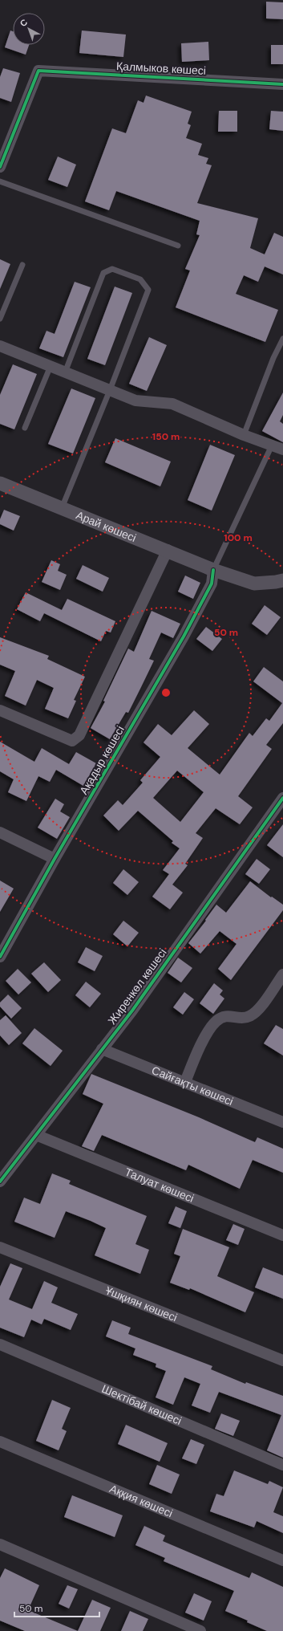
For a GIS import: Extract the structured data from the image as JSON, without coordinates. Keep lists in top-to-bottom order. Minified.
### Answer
{"streets":{"street":["Қалмыков көшесі","Арай көшесі","Ақадыр көшесі","Жиренкөл көшесі","Сайғақты көшесі","Талуат көшесі","Ұшқиян көшесі","Шектібай көшесі","Аққия көшесі"]},"crossings":[["Арай көшесі","Ақадыр көшесі"],["Жиренкөл көшесі","Сайғақты көшесі"],["Жиренкөл көшесі","Талуат көшесі"]],"scale_bar":"50 m","north":"top left","rings":["150 m","100 m","50 m"]}
